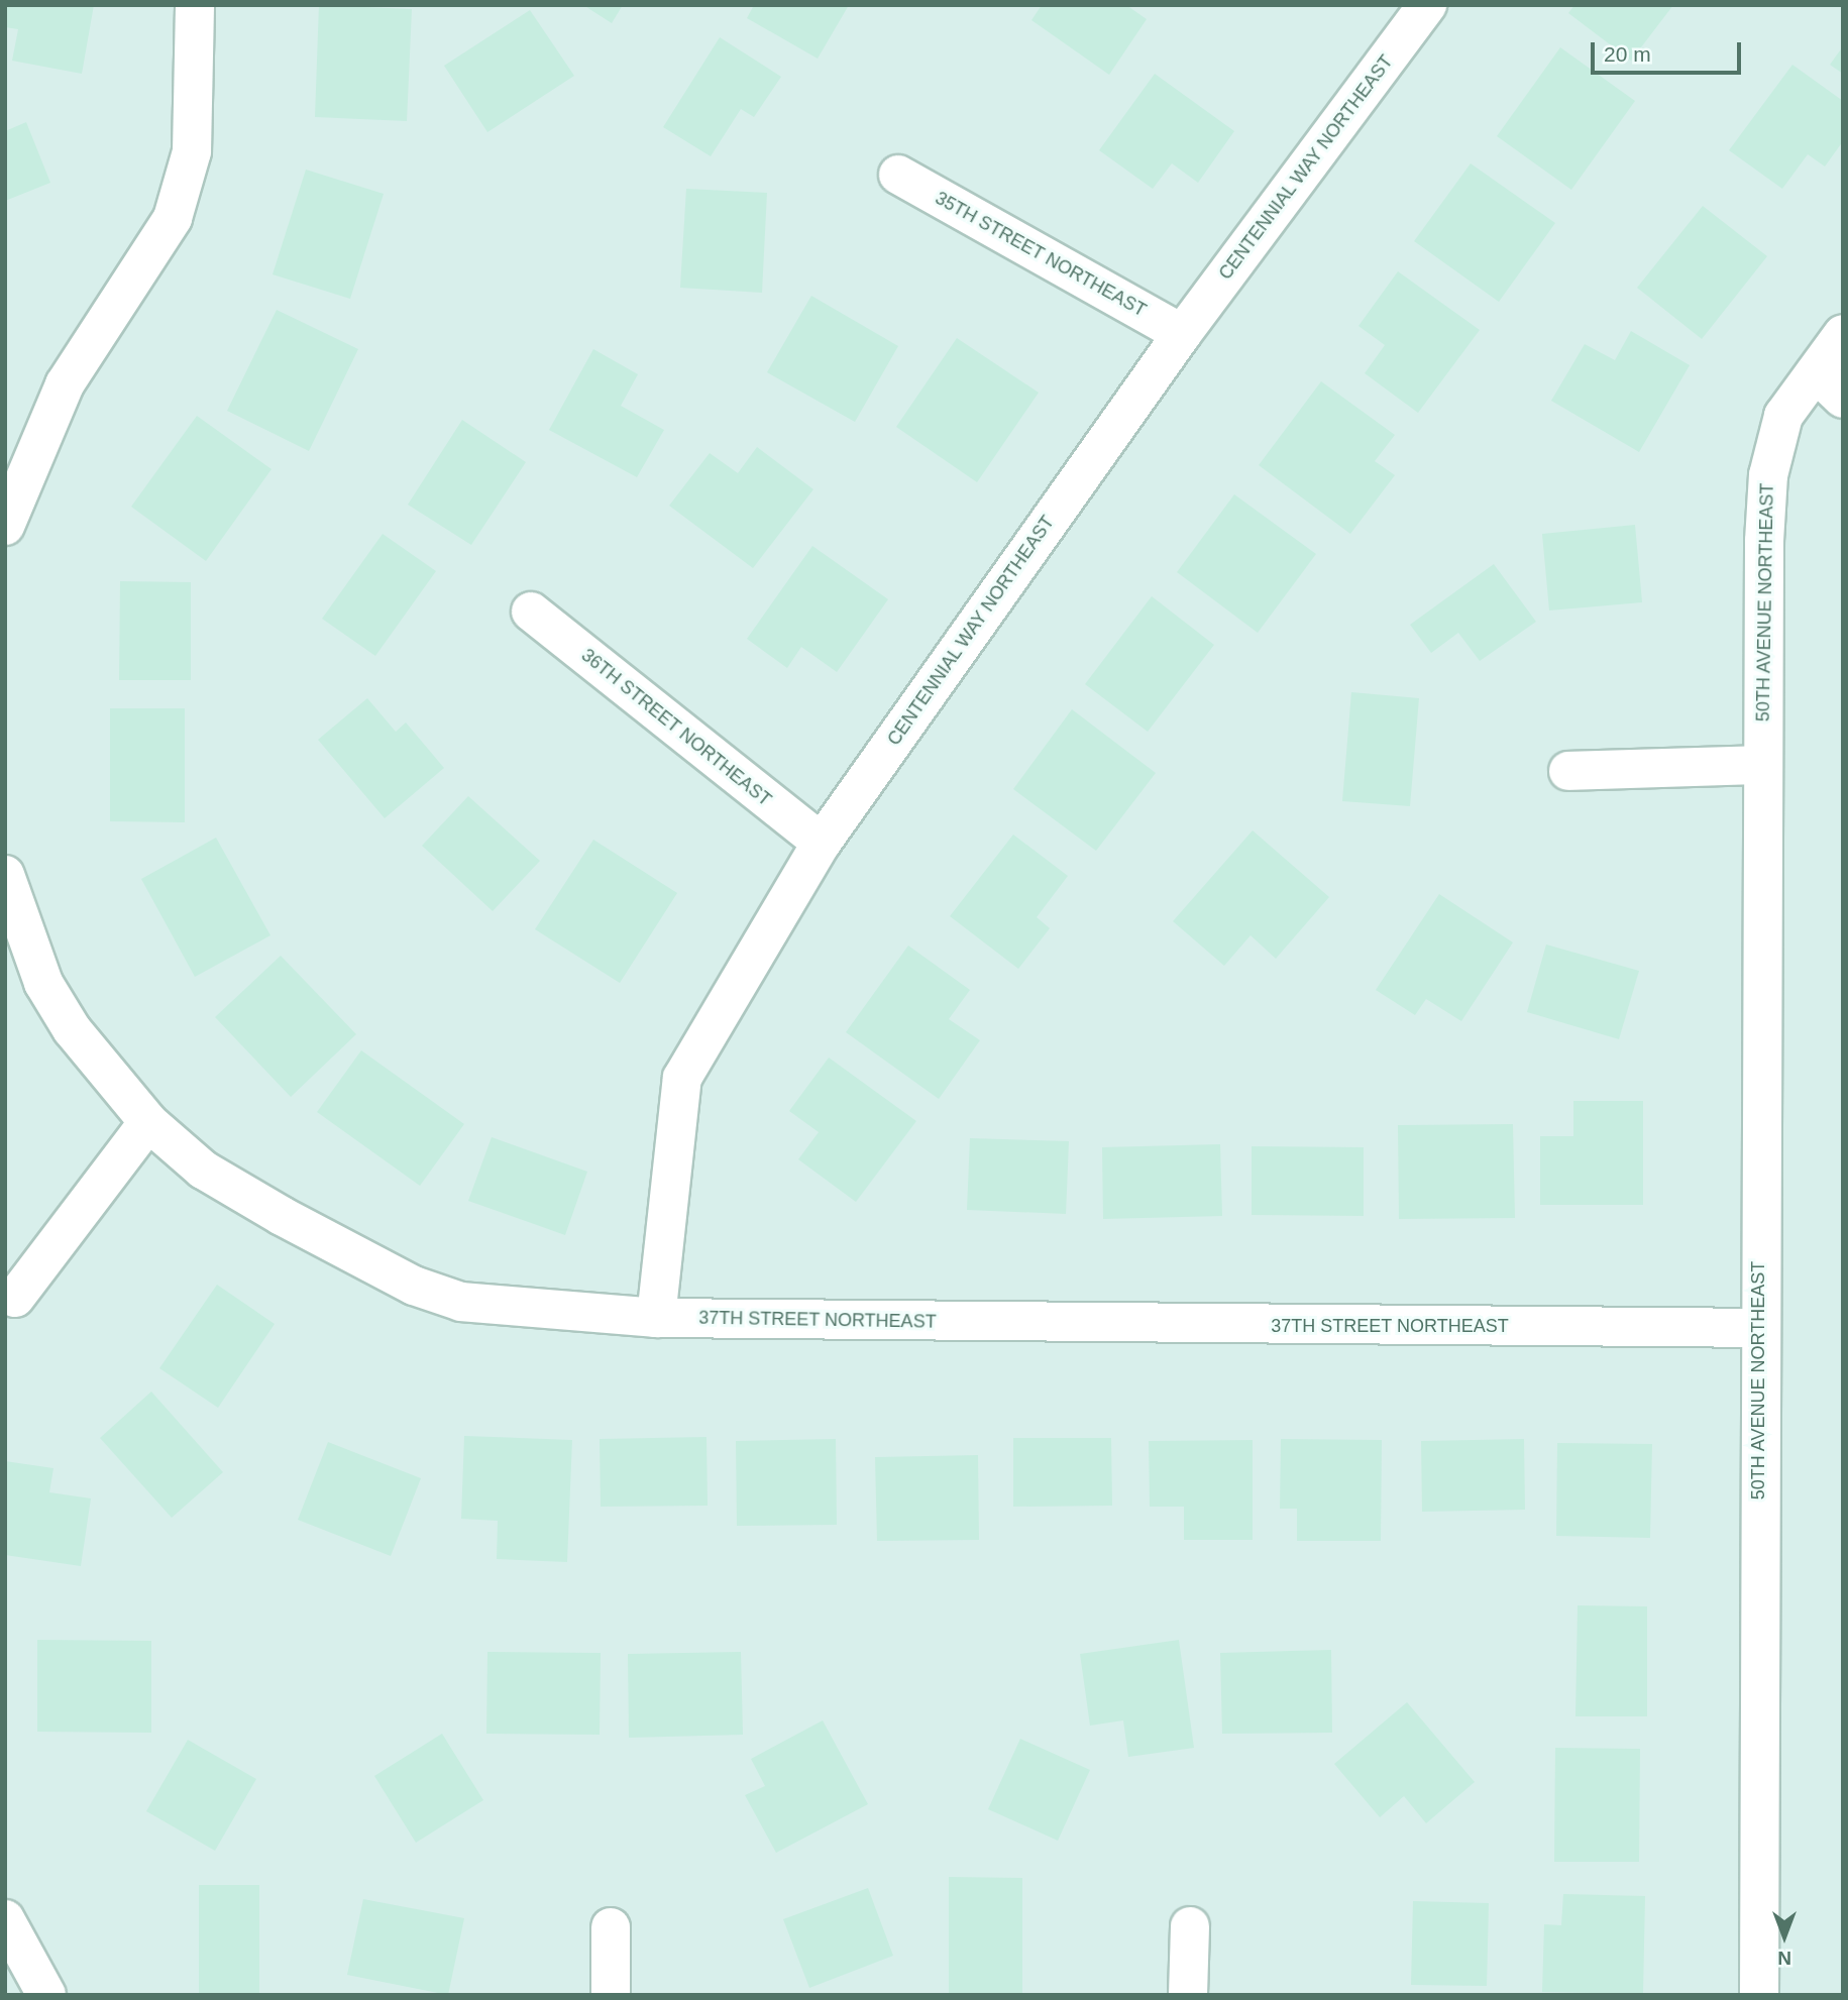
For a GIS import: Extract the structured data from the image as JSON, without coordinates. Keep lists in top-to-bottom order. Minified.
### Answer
{"streets":{"street":["CENTENNIAL WAY NORTHEAST","35TH STREET NORTHEAST","50TH AVENUE NORTHEAST","36TH STREET NORTHEAST","37TH STREET NORTHEAST"]},"crossings":[["CENTENNIAL WAY NORTHEAST","35TH STREET NORTHEAST"],["CENTENNIAL WAY NORTHEAST","36TH STREET NORTHEAST"],["CENTENNIAL WAY NORTHEAST","37TH STREET NORTHEAST"],["50TH AVENUE NORTHEAST","37TH STREET NORTHEAST"]],"scale_bar":"20 m","north":"bottom"}
